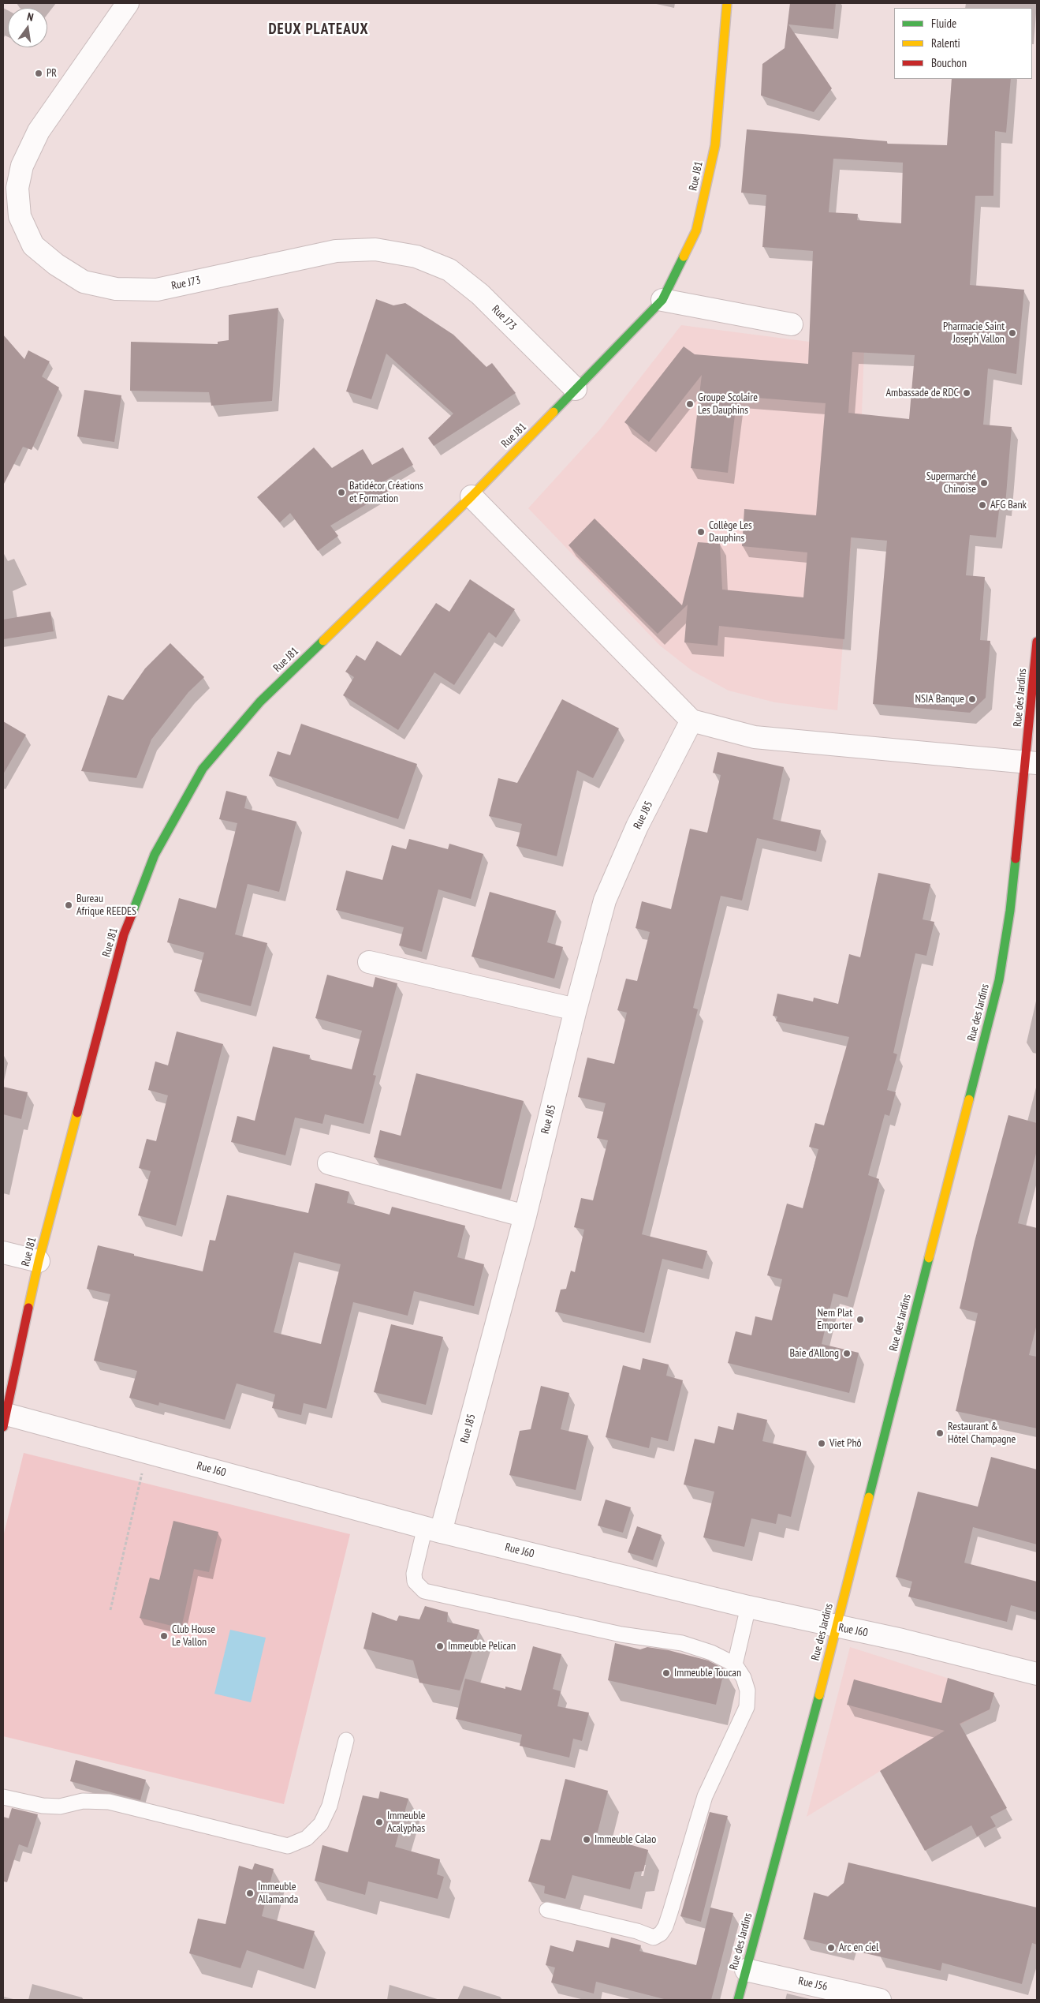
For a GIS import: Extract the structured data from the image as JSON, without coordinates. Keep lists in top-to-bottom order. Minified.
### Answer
{"streets":{"street":["Rue J81","Rue J73","Rue des Jardins","Rue J85","Rue J60","Rue J56"]},"crossings":[["Rue J81","Rue J73"],["Rue J81","Rue J60"],["Rue des Jardins","Rue J60"],["Rue des Jardins","Rue J56"],["Rue J85","Rue J60"]],"districts":["DEUX PLATEAUX"],"places":["PR","Pharmacie Saint Joseph Vallon","Ambassade de RDC","Groupe Scolaire Les Dauphins","Supermarché Chinoise","Batidécor Créations et Formation","AFG Bank","Collège Les Dauphins","NSIA Banque","Bureau Afrique REEDES","Nem Plat Emporter","Baie d'Allong","Restaurant & Hôtel Champagne","Viet Phô","Club House Le Vallon","Immeuble Pelican","Immeuble Toucan","Immeuble Acalyphas","Immeuble Calao","Immeuble Allamanda","Arc en ciel"],"legend":["Fluide","Ralenti","Bouchon"],"north":"top"}
